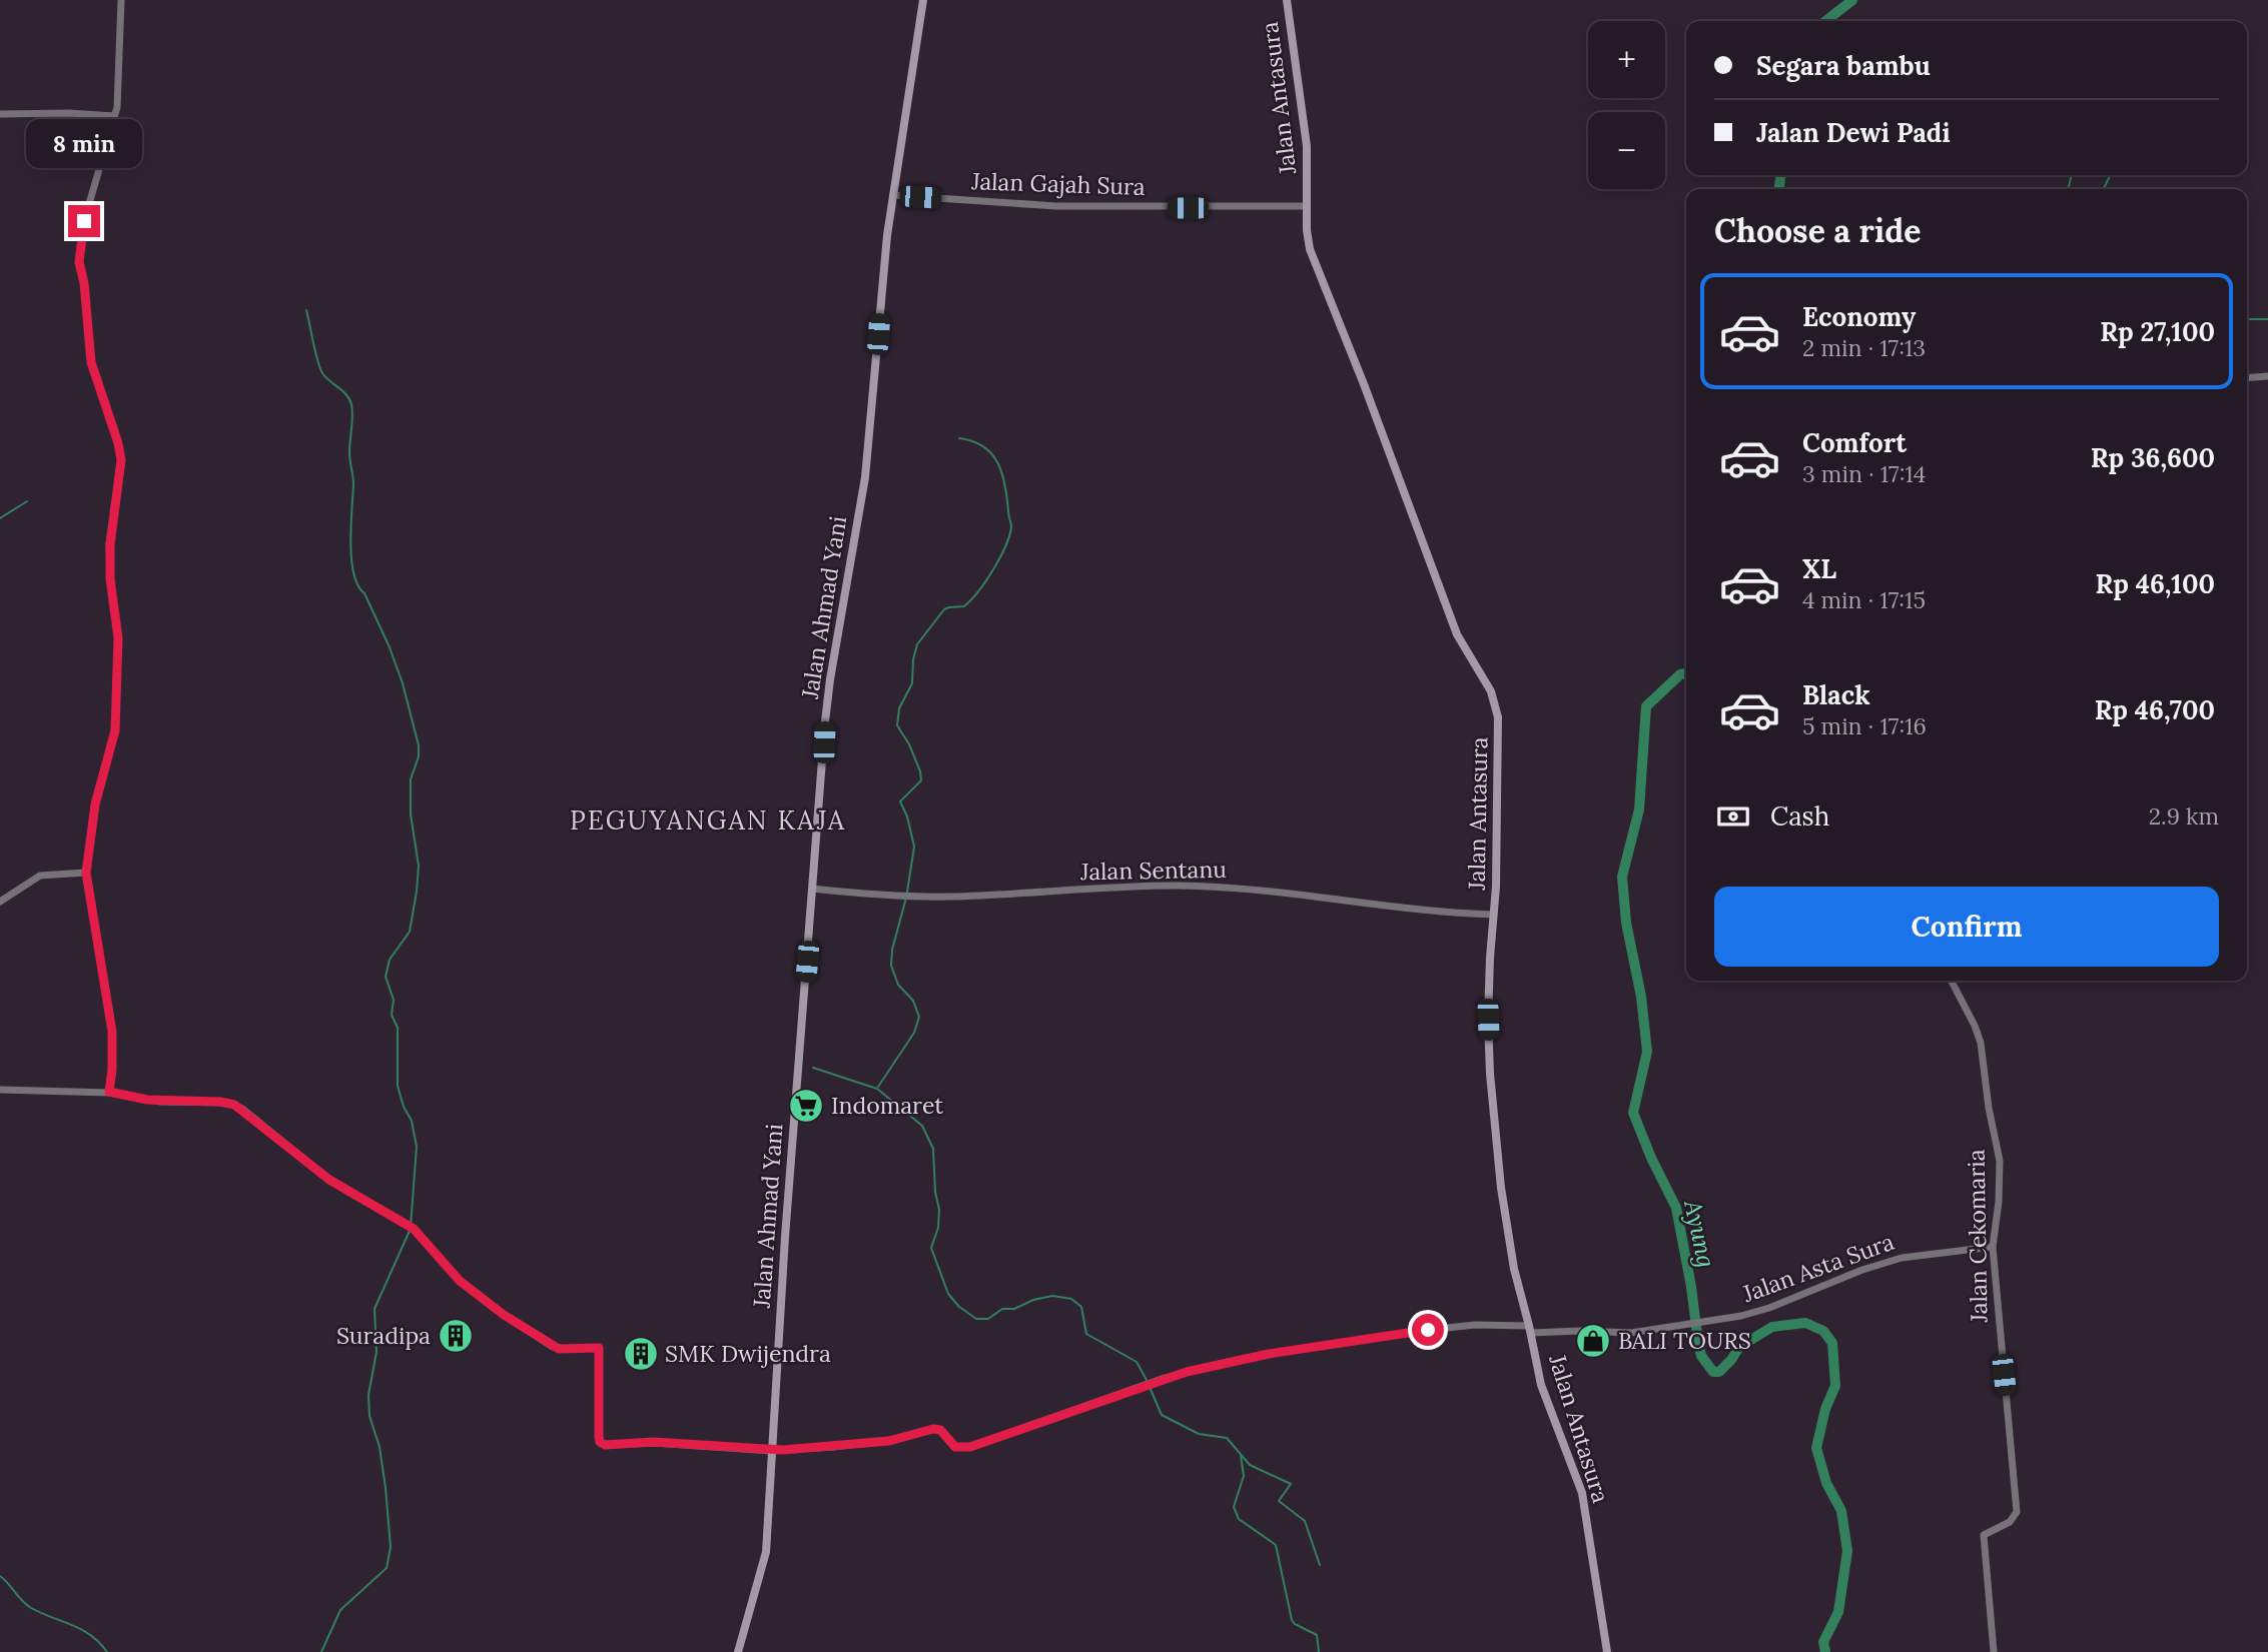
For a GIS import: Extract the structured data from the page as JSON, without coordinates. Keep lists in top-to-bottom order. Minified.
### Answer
{"streets":{"main road":["Jalan Antasura","Jalan Ahmad Yani"],"street":["Jalan Gajah Sura","Jalan Sentanu","Jalan Cekomaria","Jalan Asta Sura"]},"crossings":[["Jalan Antasura","Jalan Gajah Sura"],["Jalan Antasura","Jalan Sentanu"],["Jalan Antasura","Jalan Asta Sura"],["Jalan Gajah Sura","Jalan Ahmad Yani"],["Jalan Ahmad Yani","Jalan Sentanu"],["Jalan Ahmad Yani","Jalan Asta Sura"],["Jalan Cekomaria","Jalan Asta Sura"]],"districts":["PEGUYANGAN KAJA"],"water":["Ayung"],"places":{"supermarket":["Indomaret"],"building":["Suradipa","SMK Dwijendra"],"shop":["BALI TOURS"]},"page":{"map_buttons":["+","−"],"banner":["Segara bambu","Jalan Dewi Padi"],"bubble":"8 min","heading":"Choose a ride","list":[{"name":"Economy","note":"2 min · 17:13","value":"Rp 27,100"},{"name":"Comfort","note":"3 min · 17:14","value":"Rp 36,600"},{"name":"XL","note":"4 min · 17:15","value":"Rp 46,100"},{"name":"Black","note":"5 min · 17:16","value":"Rp 46,700"}],"pay":["Cash","2.9 km"],"buttons":"Confirm"}}
